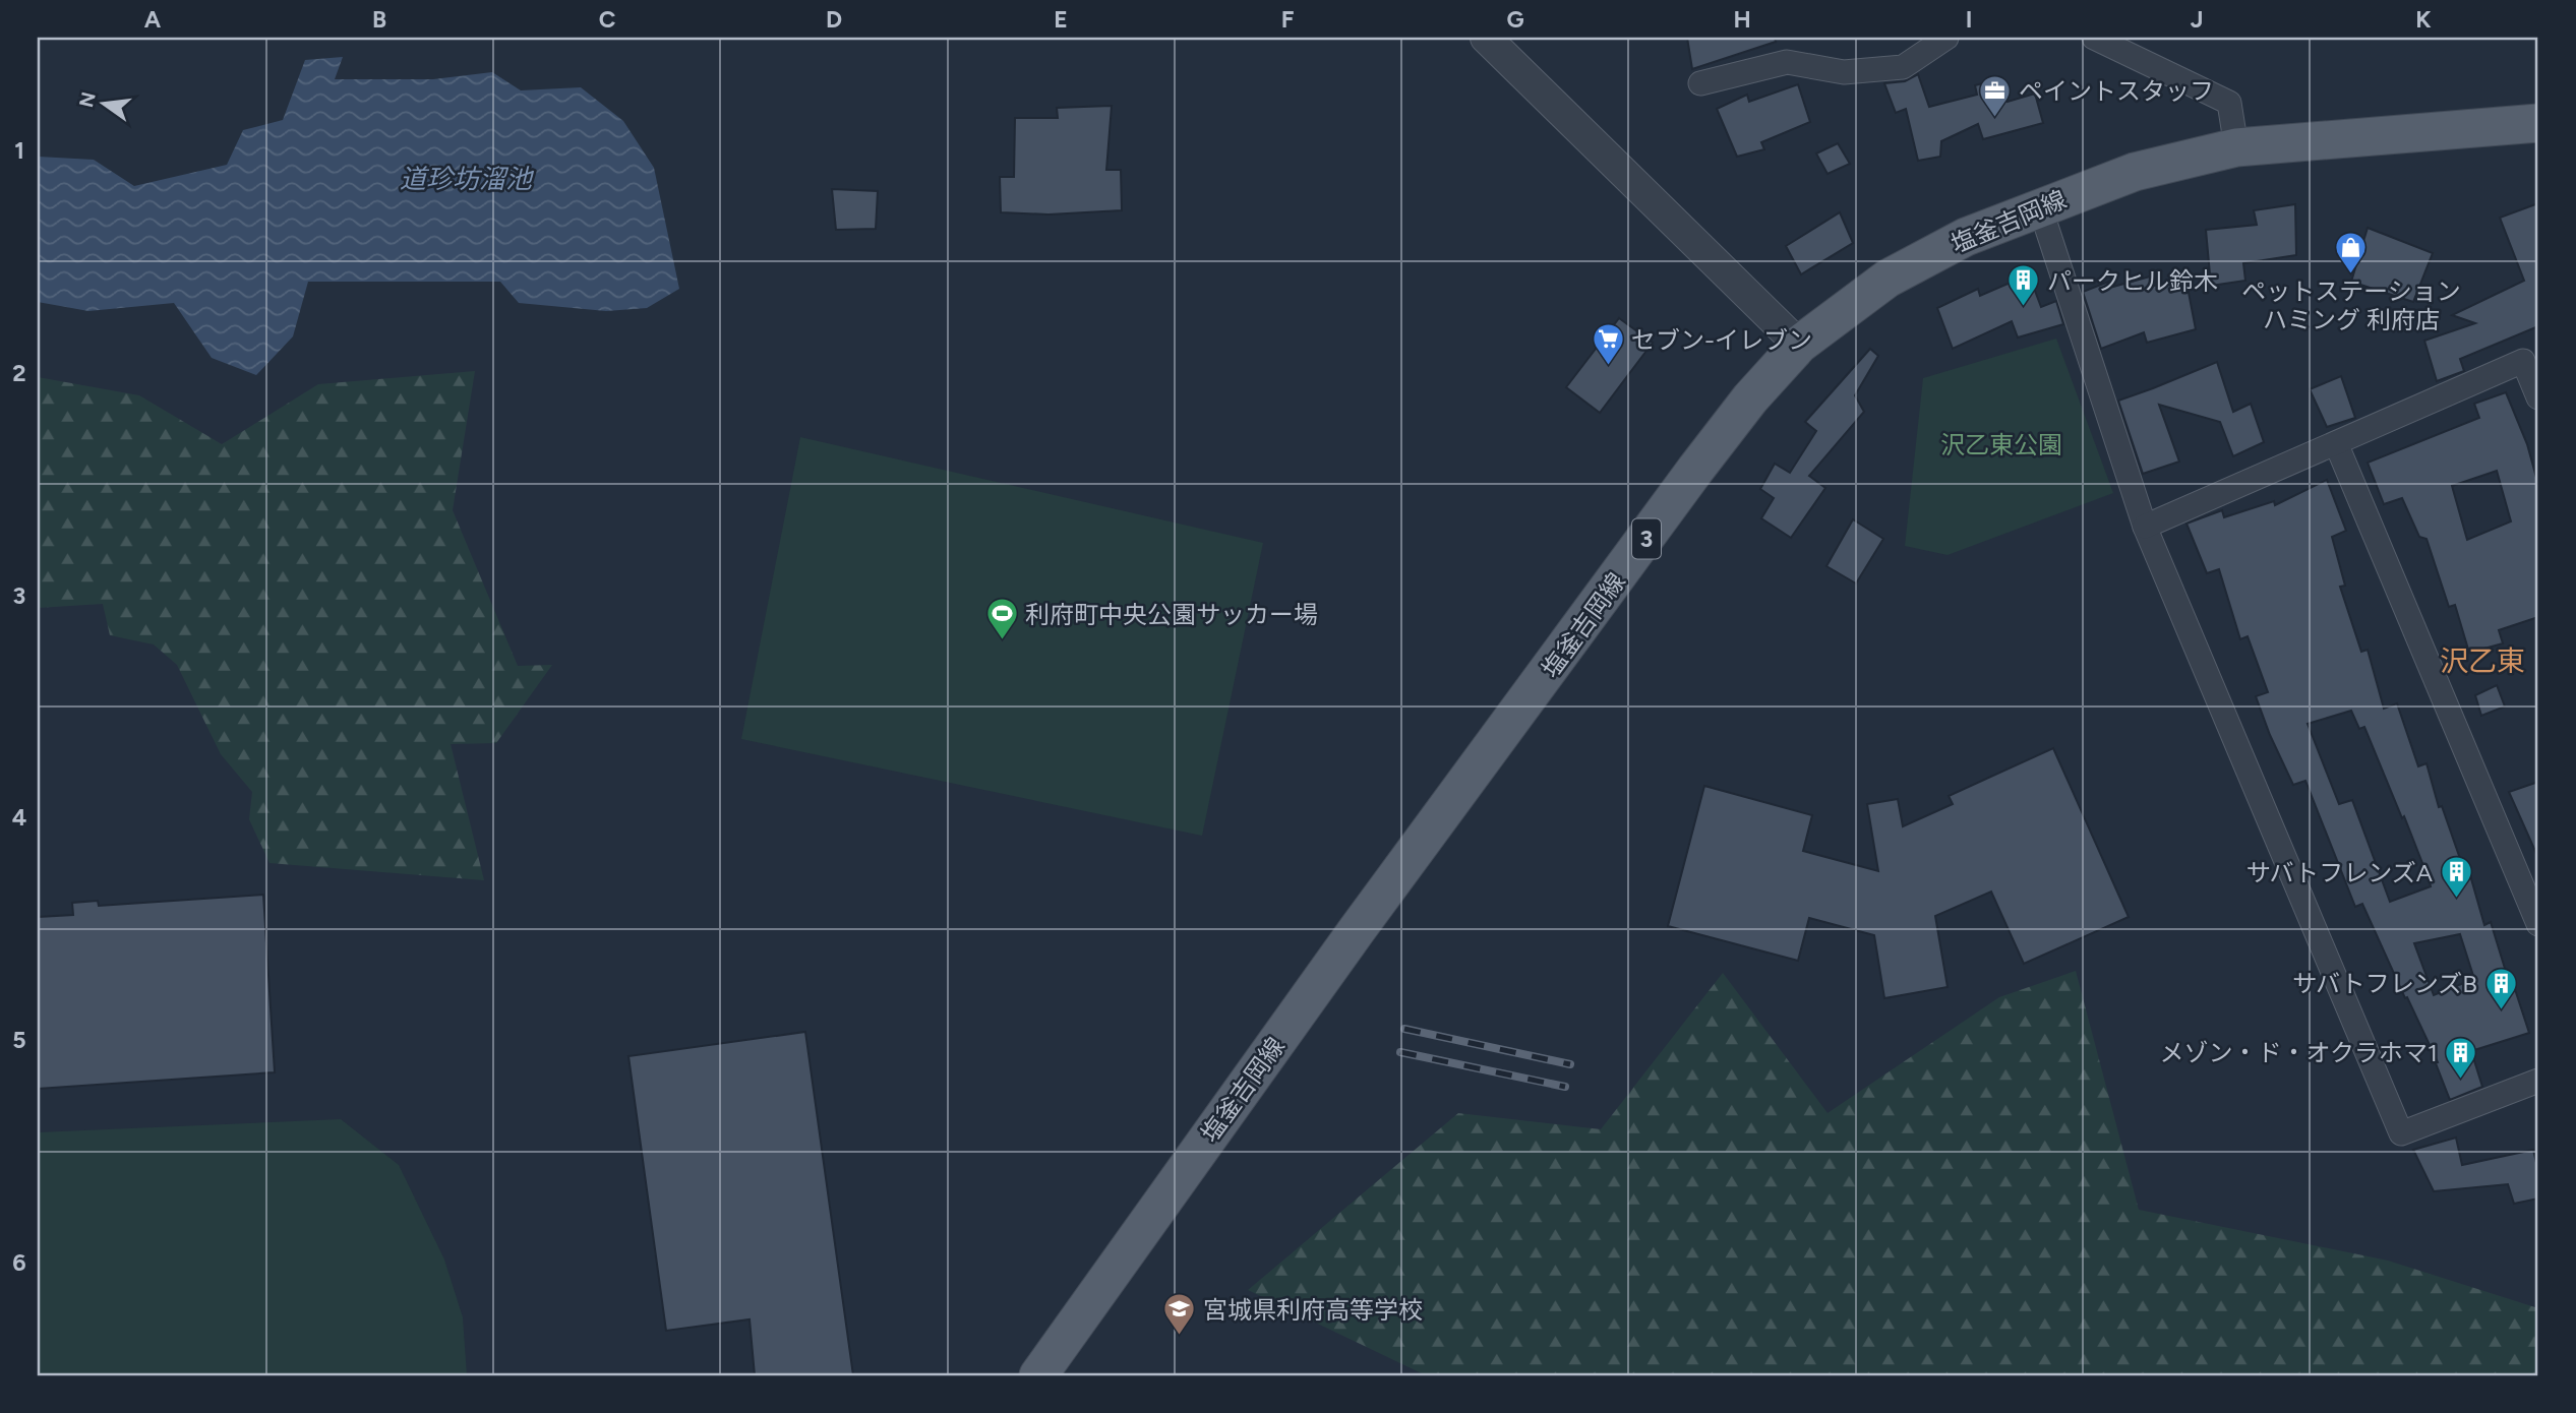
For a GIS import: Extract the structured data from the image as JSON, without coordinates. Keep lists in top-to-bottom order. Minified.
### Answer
{"streets":{"main road":["塩釜吉岡線","3"]},"districts":["沢乙東"],"water":["道珍坊溜池"],"parks":["沢乙東公園"],"places":{"office":["ペイントスタッフ"],"shop":["ペットステーション ハミング 利府店"],"building":["パークヒル鈴木","サバトフレンズA","サバトフレンズB","メゾン・ド・オクラホマ1"],"supermarket":["セブン-イレブン"],"sports":["利府町中央公園サッカー場"],"school or university":["宮城県利府高等学校"]},"north":"left","grid":{"columns":["A","B","C","D","E","F","G","H","I","J","K"],"rows":["1","2","3","4","5","6"]}}
